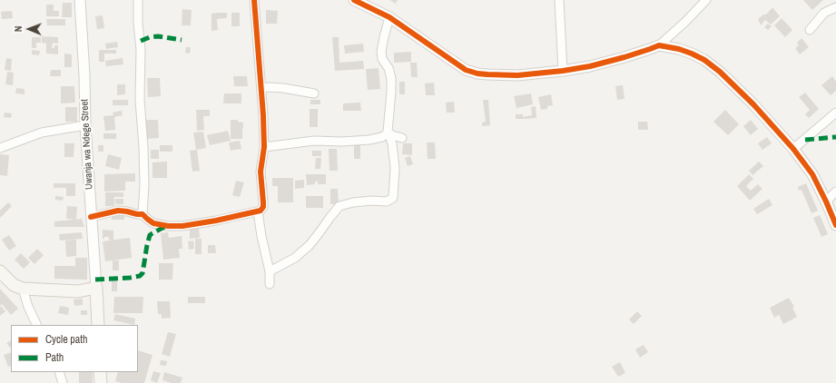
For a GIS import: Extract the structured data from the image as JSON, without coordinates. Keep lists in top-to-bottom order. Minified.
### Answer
{"streets":{"street":["Uwanja wa Ndege Street"]},"legend":["Cycle path","Path"],"north":"left"}
